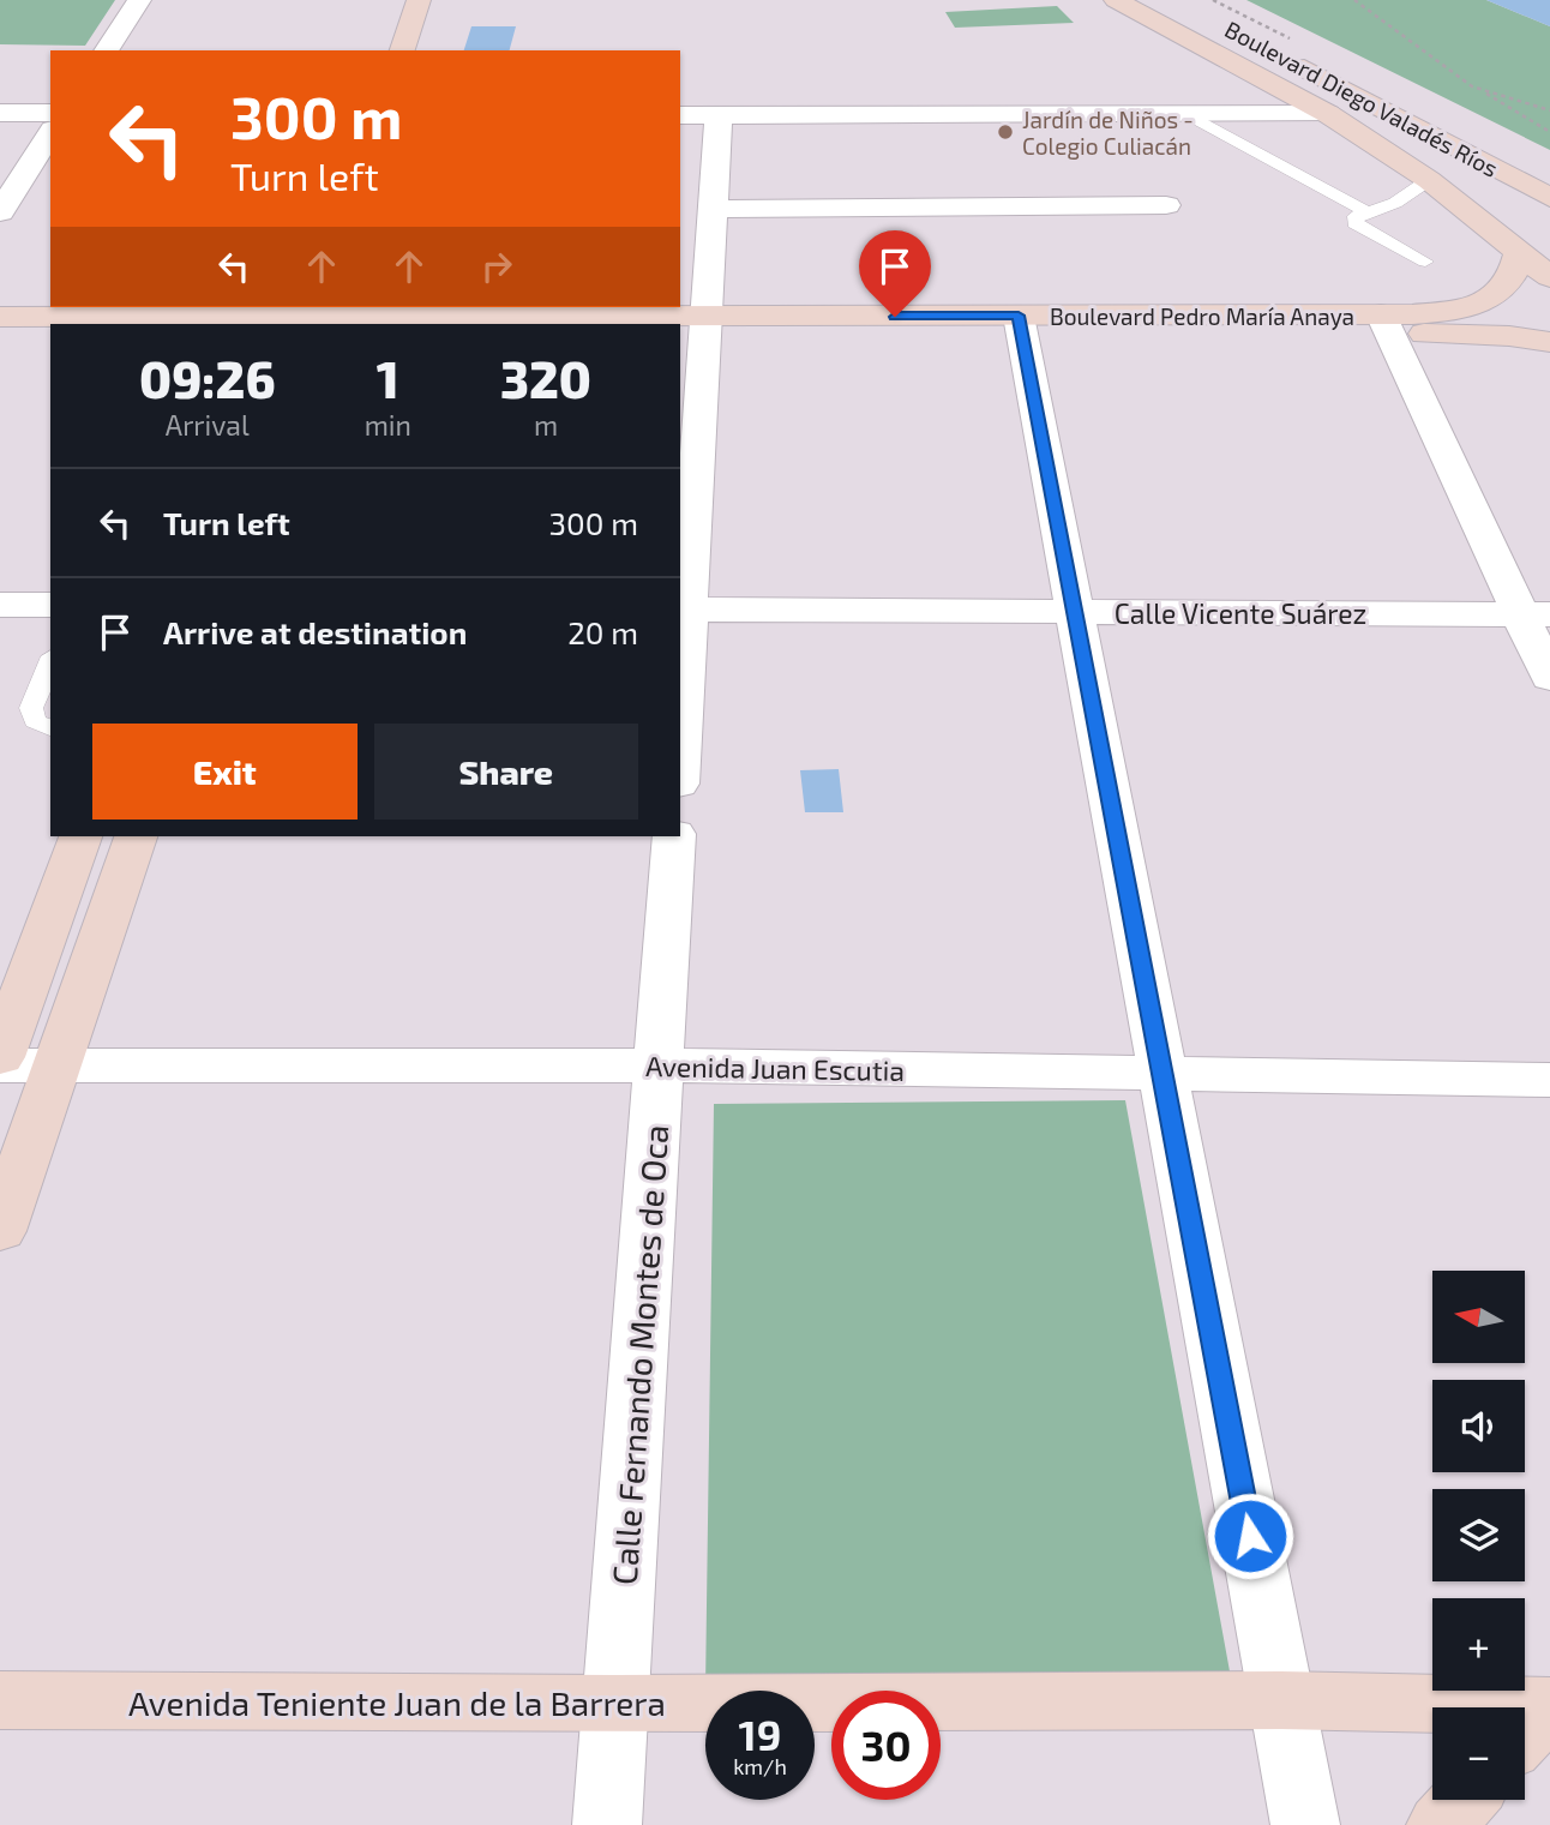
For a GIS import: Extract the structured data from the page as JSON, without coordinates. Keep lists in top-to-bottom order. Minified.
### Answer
{"streets":{"street":["Boulevard Diego Valadés Ríos","Boulevard Pedro María Anaya","Calle Vicente Suárez","Avenida Juan Escutia","Calle Fernando Montes de Oca","Avenida Teniente Juan de la Barrera"]},"crossings":[["Boulevard Diego Valadés Ríos","Boulevard Pedro María Anaya"],["Avenida Juan Escutia","Calle Fernando Montes de Oca"],["Calle Fernando Montes de Oca","Avenida Teniente Juan de la Barrera"]],"places":["Jardín de Niños - Colegio Culiacán"],"north":"left","page":{"turn":["300 m","Turn left"],"eta":["09:26","Arrival","1","min","320","m"],"list":[{"name":"Turn left","value":"300 m"},{"name":"Arrive at destination","value":"20 m"}],"buttons":["Exit","Share"],"map_buttons":["+","−"],"speed":"19 km/h","limit":"30"}}
